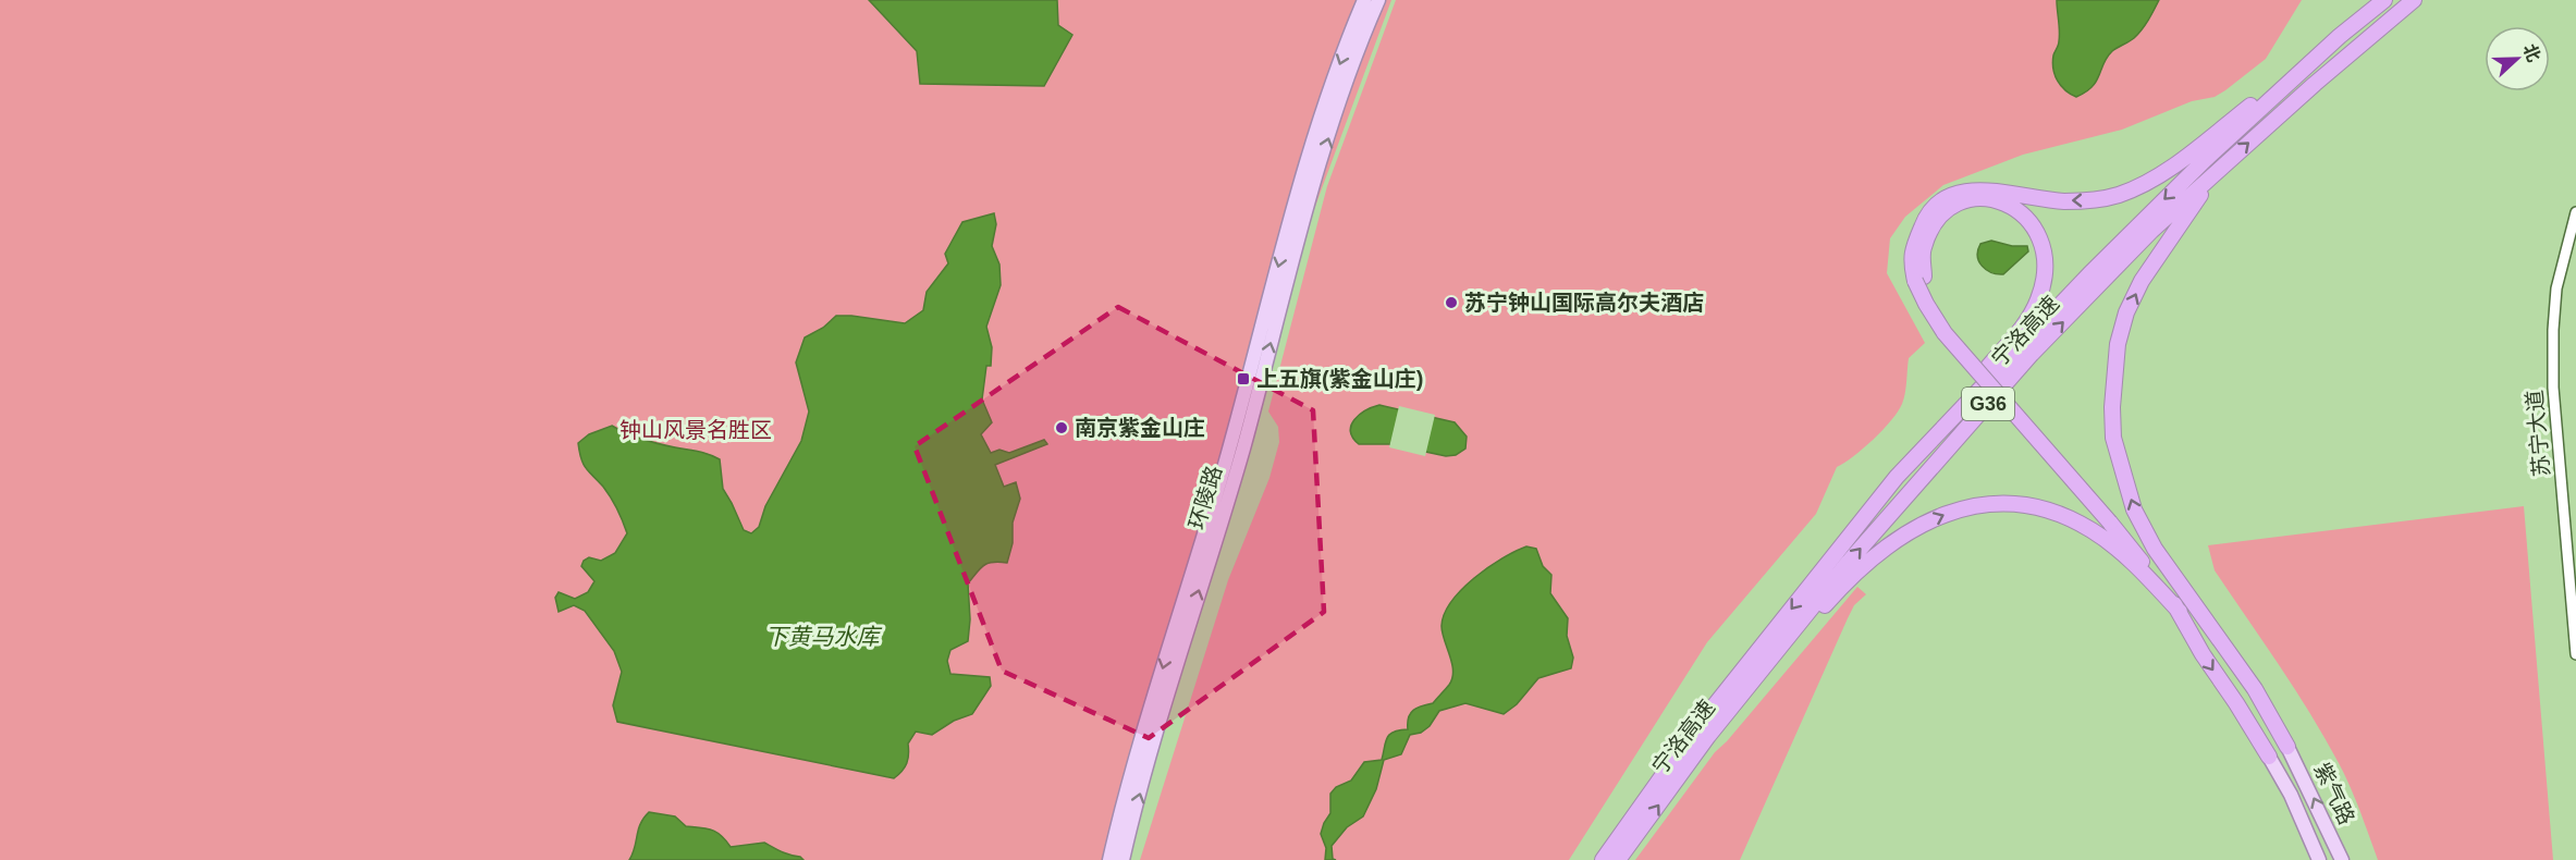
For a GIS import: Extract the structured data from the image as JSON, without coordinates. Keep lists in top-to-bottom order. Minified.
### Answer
{"streets":{"highway":["宁洛高速","G36"],"main road":["环陵路","紫气路"],"street":["苏宁大道"]},"water":["下黄马水库"],"parks":["钟山风景名胜区"],"places":{"other":["苏宁钟山国际高尔夫酒店","南京紫金山庄"],"transit":["上五旗(紫金山庄)"]},"north":"right"}
